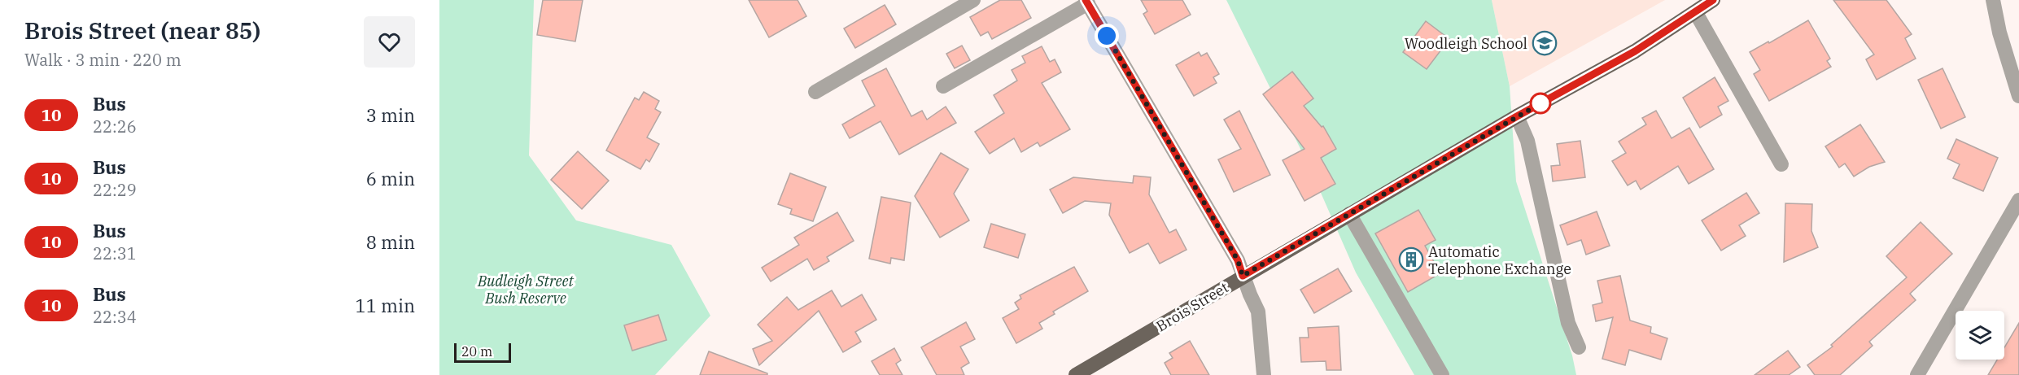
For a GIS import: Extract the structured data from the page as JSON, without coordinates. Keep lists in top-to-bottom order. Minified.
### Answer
{"streets":{"main road":["Brois Street"]},"parks":["Budleigh Street Bush Reserve"],"places":{"school or university":["Woodleigh School"],"building":["Automatic Telephone Exchange"]},"lines":["bus line 10"],"scale_bar":"20 m","page":{"heading":["Brois Street (near 85)","Walk · 3 min · 220 m"],"list":[{"mark":"10","name":"Bus","note":"22:26","value":"3 min"},{"mark":"10","name":"Bus","note":"22:29","value":"6 min"},{"mark":"10","name":"Bus","note":"22:31","value":"8 min"},{"mark":"10","name":"Bus","note":"22:34","value":"11 min"}],"scale":"20 m"}}
